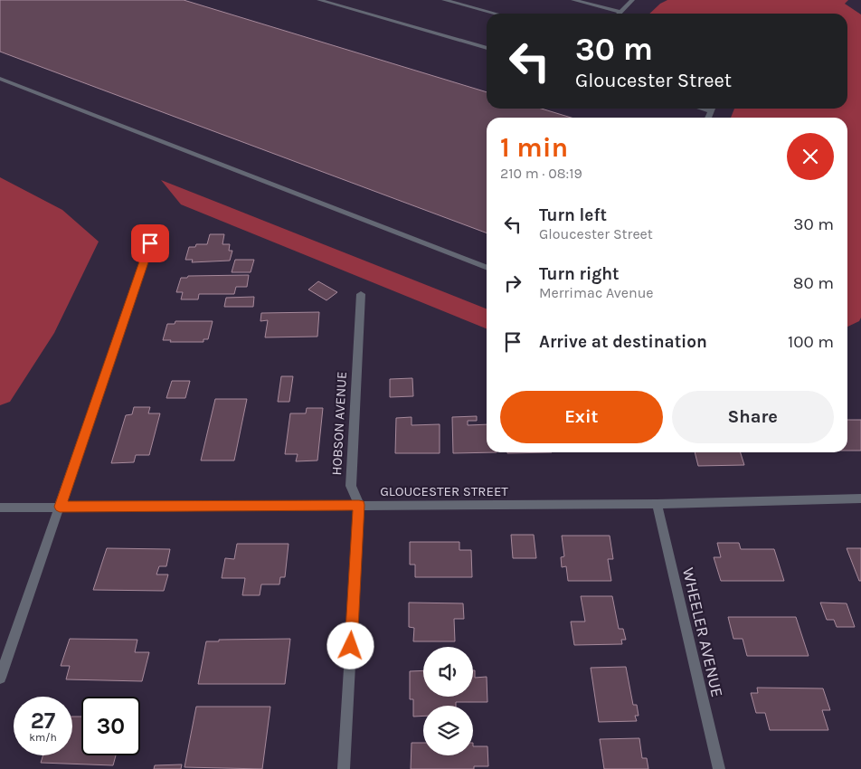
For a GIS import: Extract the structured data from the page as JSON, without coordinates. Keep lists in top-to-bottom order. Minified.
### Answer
{"streets":{"street":["HOBSON AVENUE","GLOUCESTER STREET","WHEELER AVENUE"]},"crossings":[["HOBSON AVENUE","GLOUCESTER STREET"],["GLOUCESTER STREET","WHEELER AVENUE"]],"page":{"turn":["30 m","Gloucester Street"],"heading":["1 min","210 m · 08:19"],"list":[{"name":"Turn left","note":"Gloucester Street","value":"30 m"},{"name":"Turn right","note":"Merrimac Avenue","value":"80 m"},{"name":"Arrive at destination","value":"100 m"}],"buttons":["Exit","Share"],"speed":"27 km/h","limit":"30"}}
